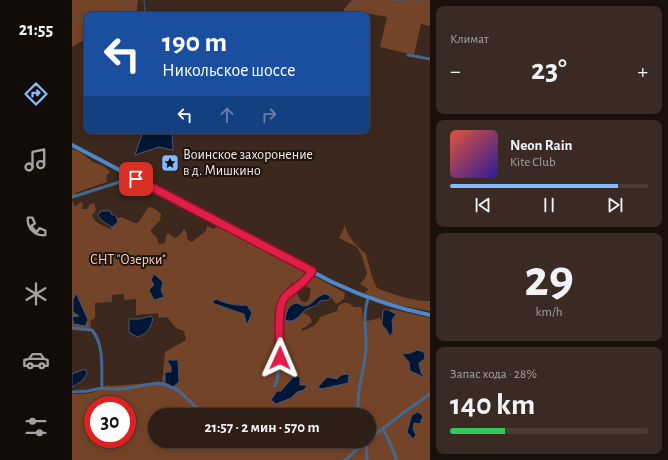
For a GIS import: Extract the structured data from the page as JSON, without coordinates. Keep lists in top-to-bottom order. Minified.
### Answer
{"parks":["СНТ \"Озерки\""],"places":{"place":["Воинское захоронение в д. Мишкино"]},"page":{"tabs":"21:55","tile":["Климат",["29","km/h"],["Запас хода · 28%","140 km"]],"turn":["190 m","Никольское шоссе"],"heat":["−","23°","+"],"song":["Neon Rain","Kite Club"],"limit":"30","trip":"21:57 · 2 мин · 570 m"}}
